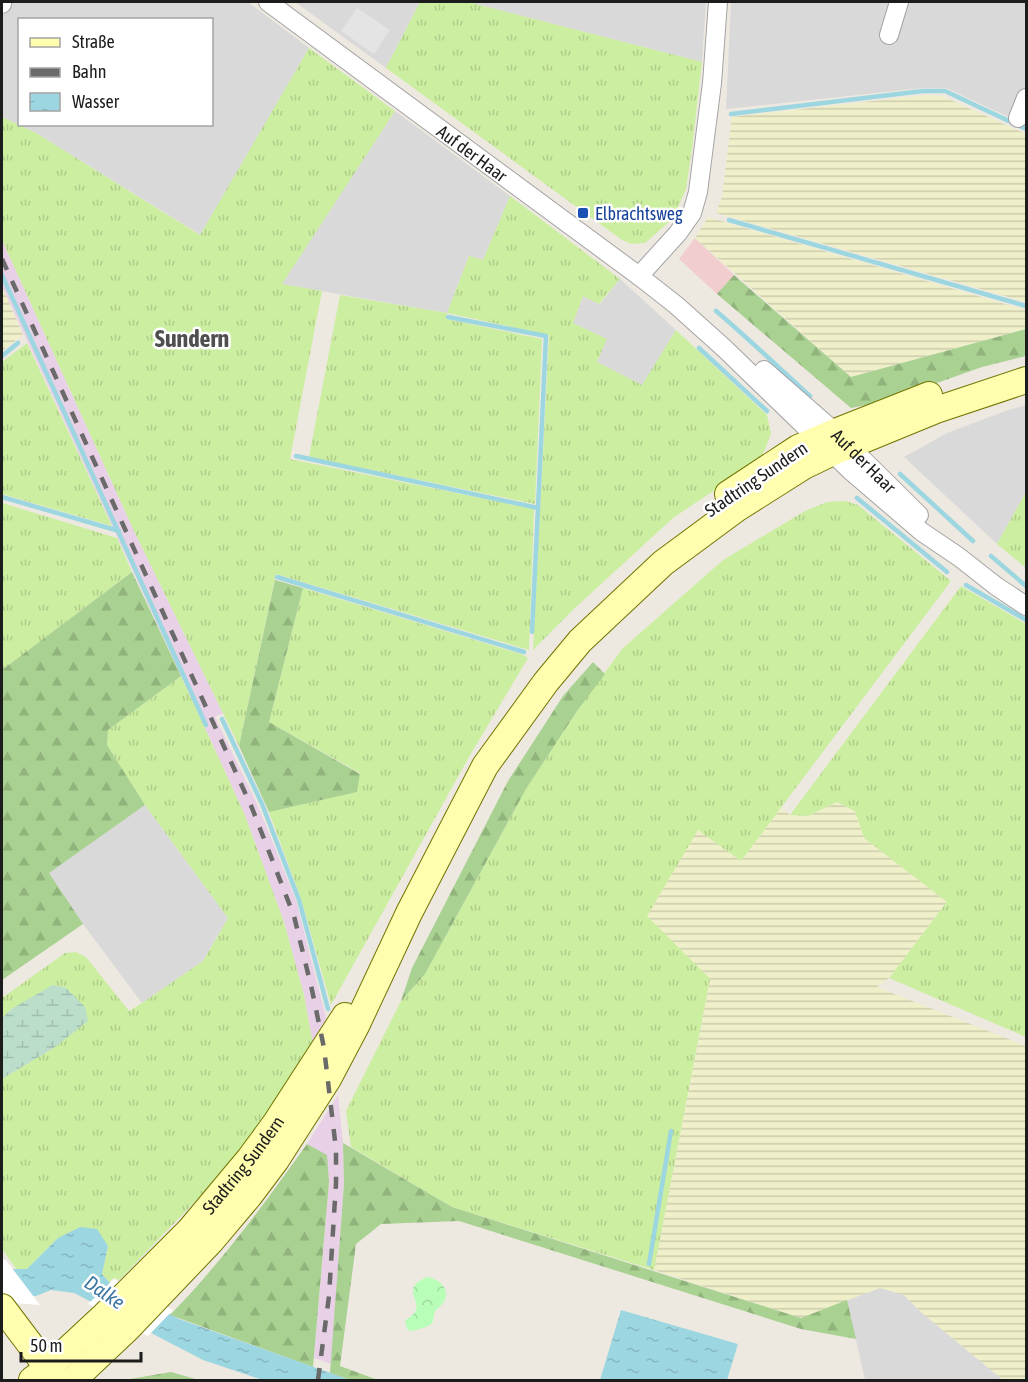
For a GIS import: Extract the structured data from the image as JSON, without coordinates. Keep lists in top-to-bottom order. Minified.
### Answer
{"streets":{"main road":["Stadtring Sundern"],"street":["Auf der Haar"]},"crossings":[["Auf der Haar","Stadtring Sundern"]],"districts":["Sundern"],"water":["Dalke"],"places":{"transit":["Elbrachtsweg"]},"legend":["Straße","Bahn","Wasser"],"scale_bar":"50 m"}
